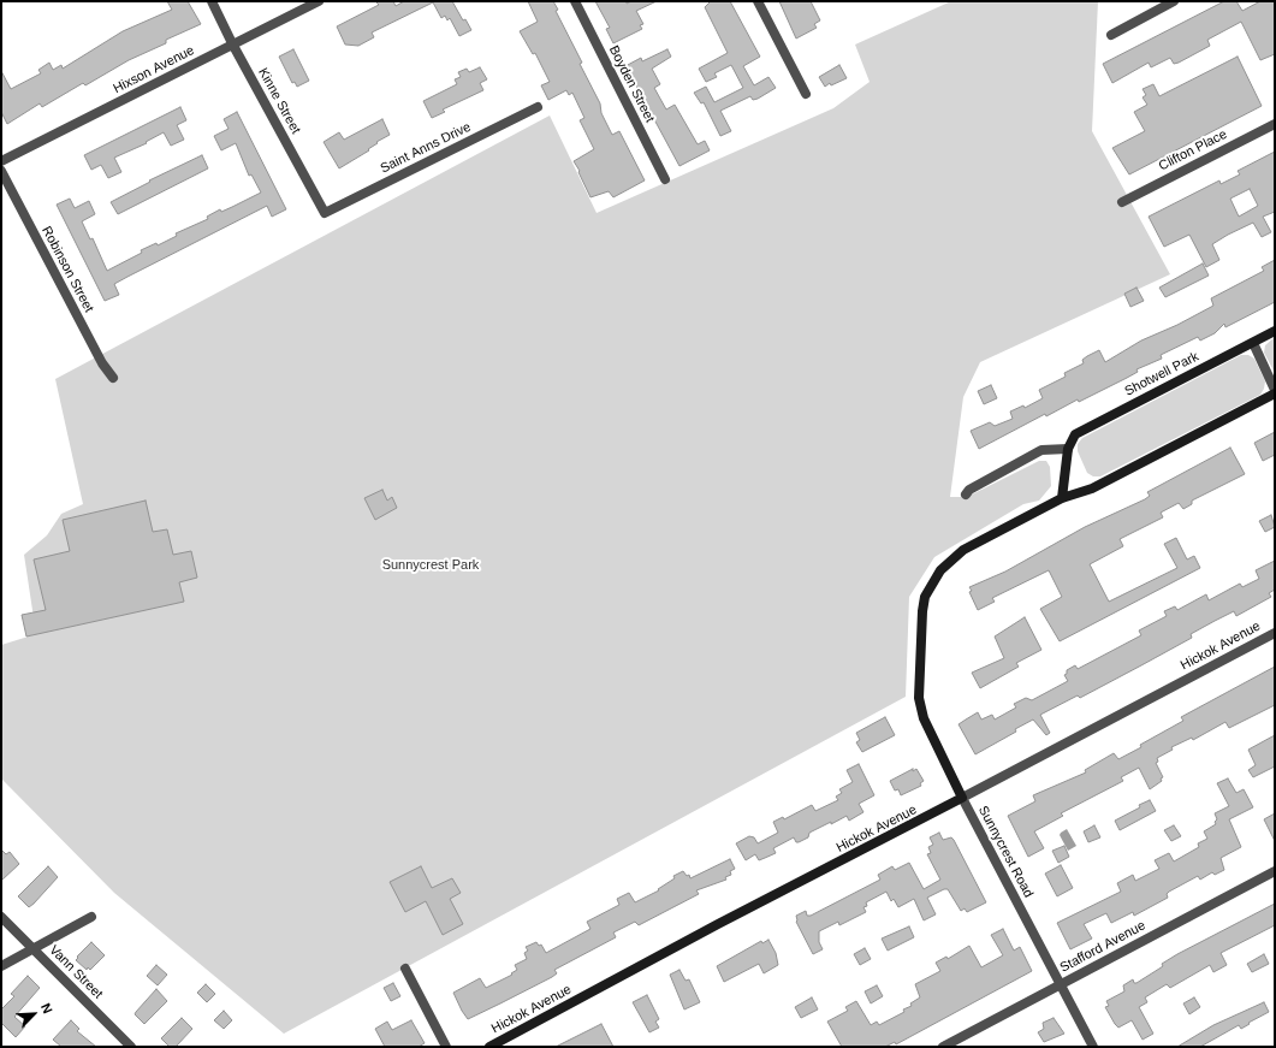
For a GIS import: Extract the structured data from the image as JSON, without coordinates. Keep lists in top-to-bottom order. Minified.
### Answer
{"streets":{"street":["Hixson Avenue","Boyden Street","Kinne Street","Saint Anns Drive","Clifton Place","Robinson Street","Shotwell Park","Hickok Avenue","Sunnycrest Road","Stafford Avenue","Vann Street"]},"crossings":[["Hixson Avenue","Kinne Street"],["Kinne Street","Saint Anns Drive"],["Hickok Avenue","Sunnycrest Road"],["Sunnycrest Road","Stafford Avenue"]],"parks":["Sunnycrest Park"],"north":"top right"}
